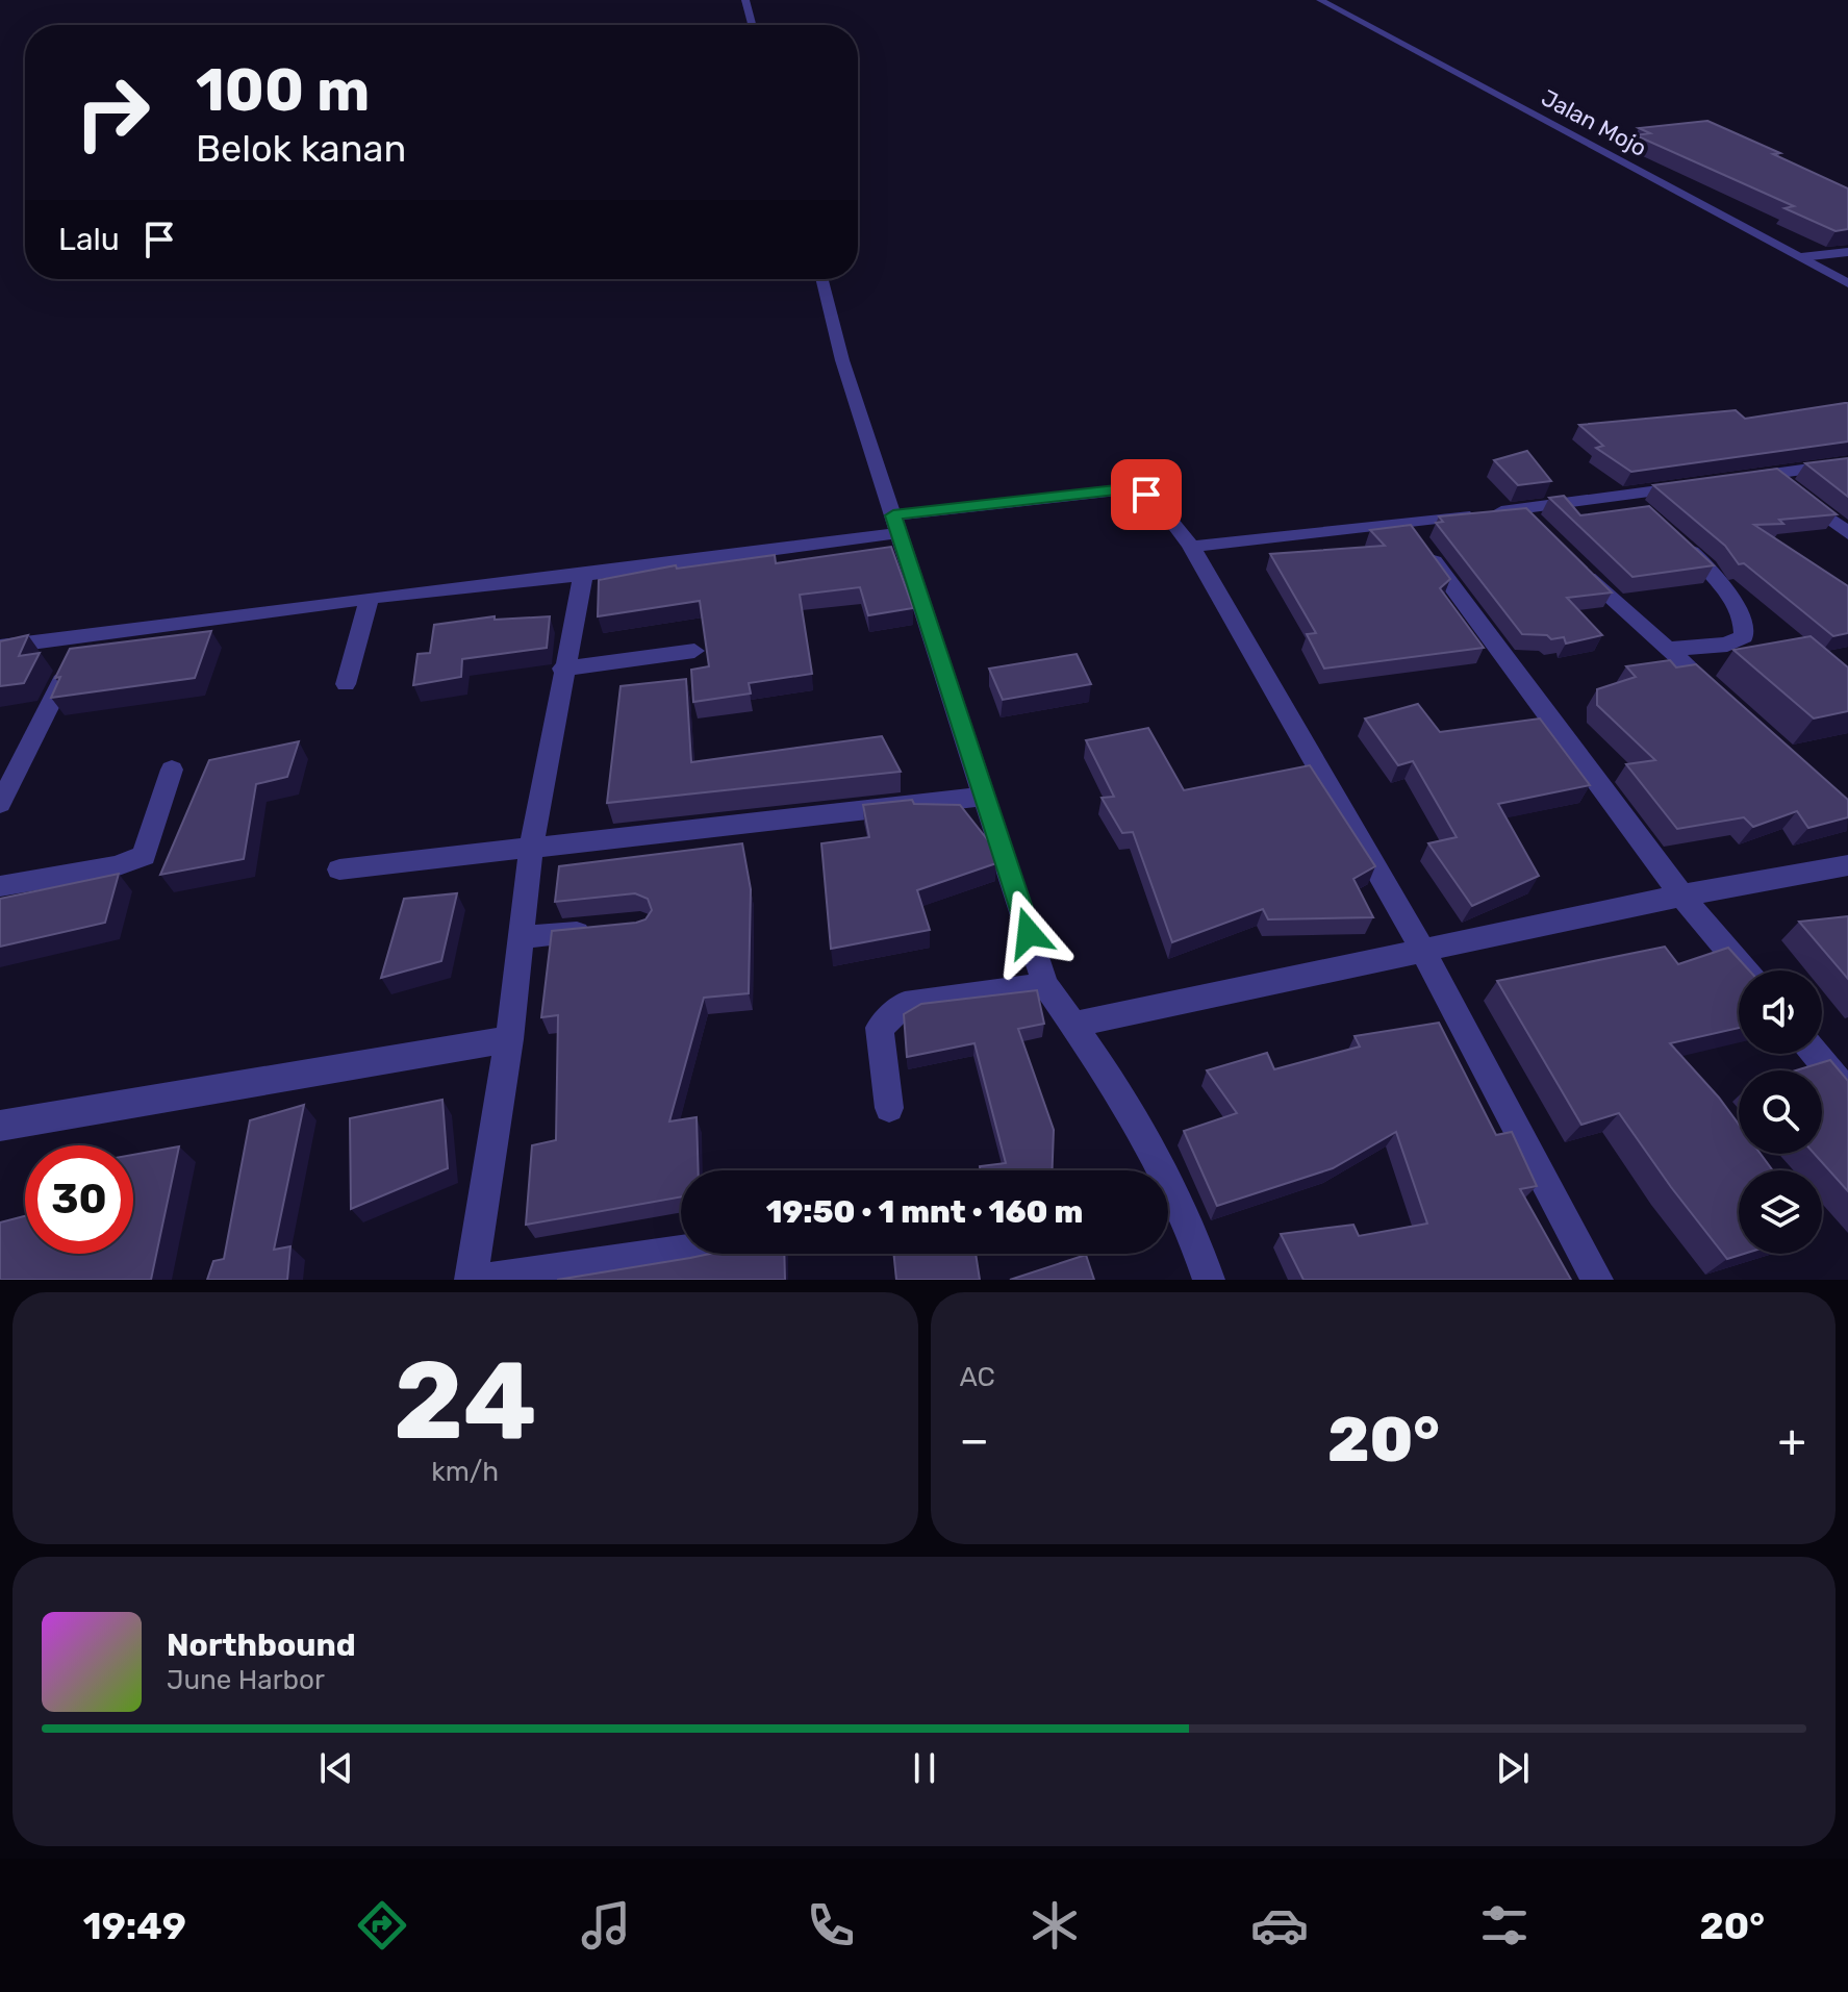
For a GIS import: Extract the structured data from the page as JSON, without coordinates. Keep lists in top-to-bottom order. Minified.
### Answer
{"streets":{"street":["Jalan Mojo"]},"page":{"turn":["100 m","Belok kanan"],"then":"Lalu","limit":"30","trip":"19:50 · 1 mnt · 160 m","tile":[["24","km/h"],"AC"],"heat":["−","20°","+"],"song":["Northbound","June Harbor"],"tabs":["19:49","20°"]}}
